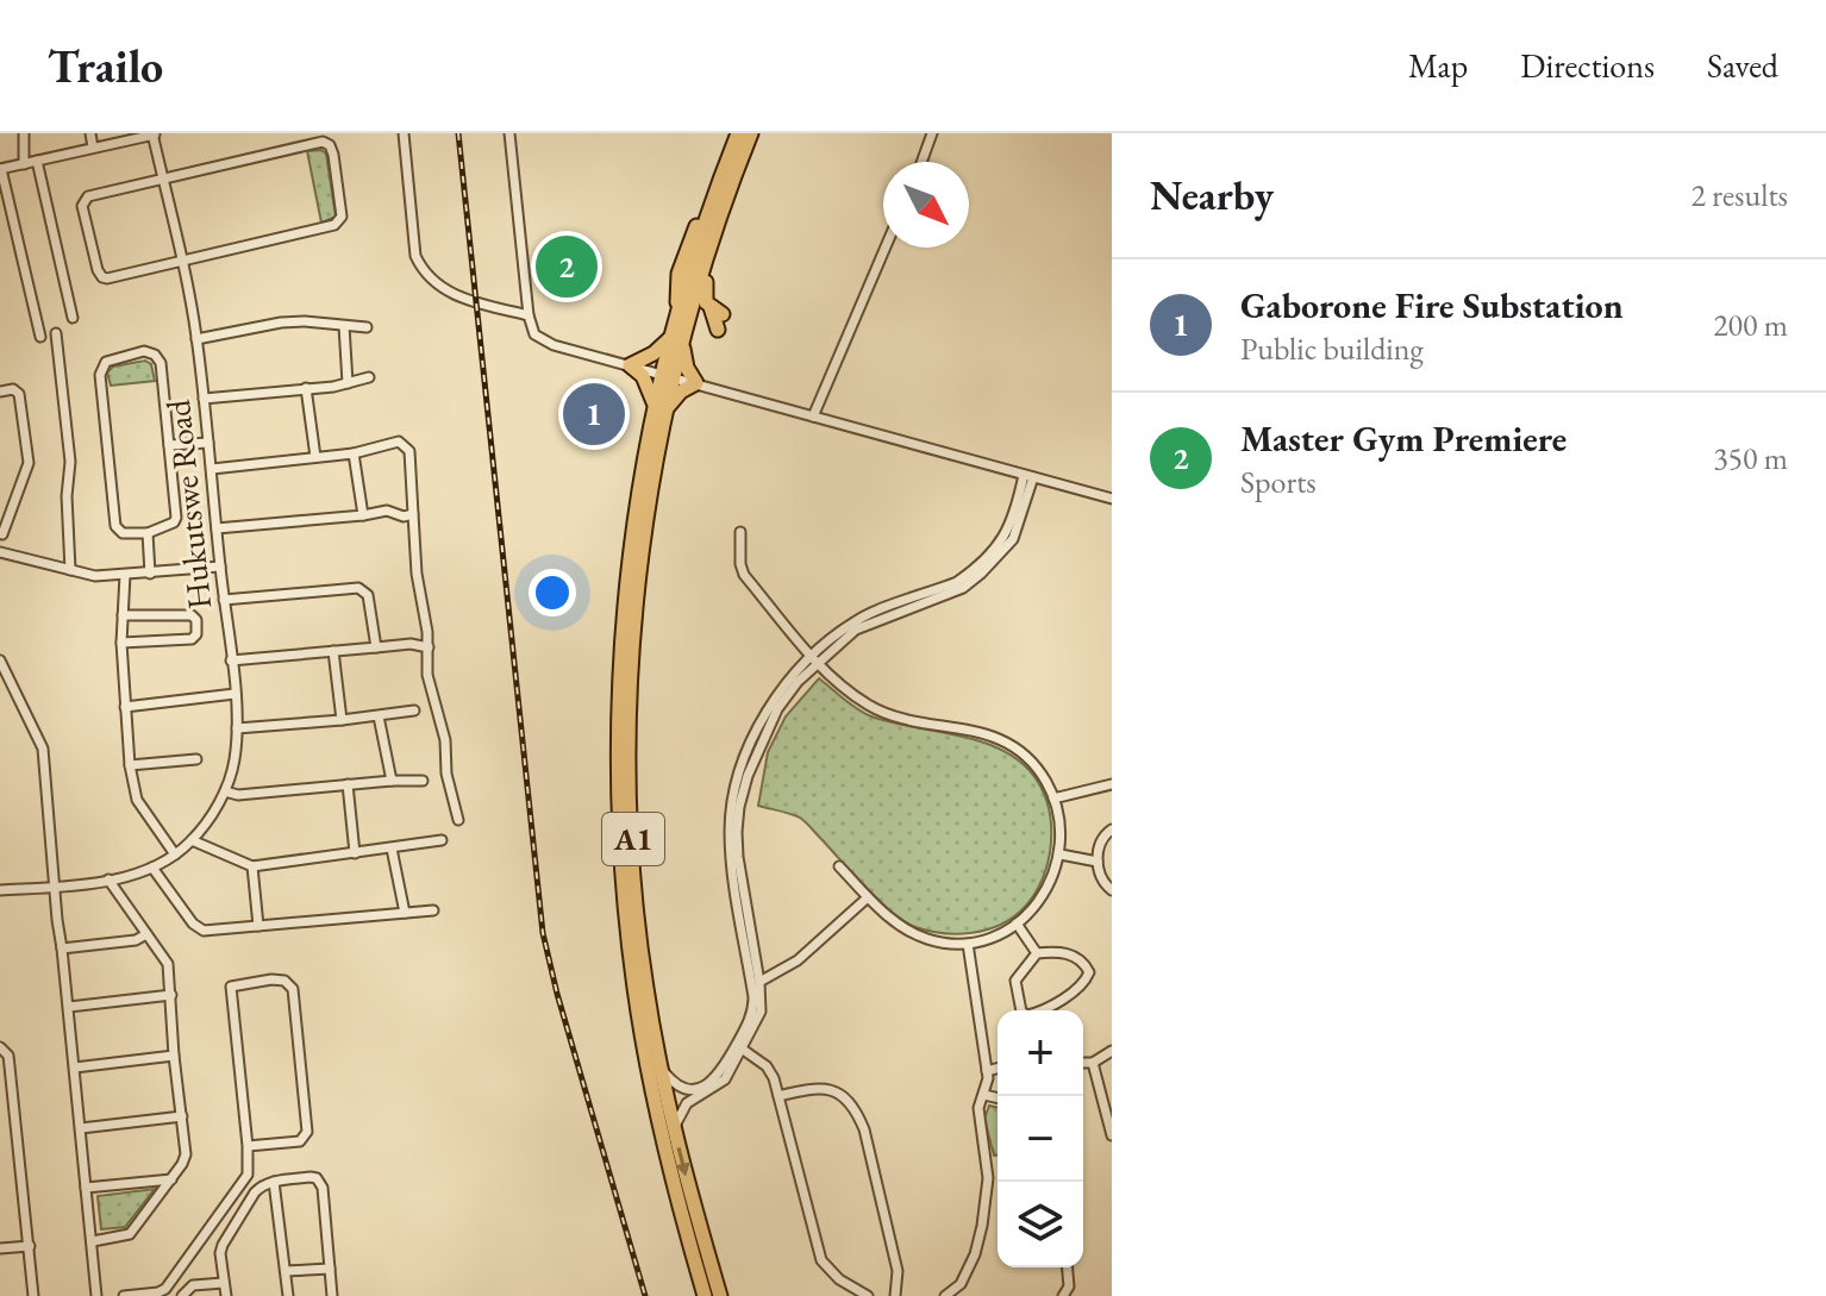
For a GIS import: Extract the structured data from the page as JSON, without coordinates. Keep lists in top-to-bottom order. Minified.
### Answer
{"streets":{"highway":["A1"],"street":["Hukutswe Road"]},"north":"bottom right","page":{"header":"Trailo","nav":["Map","Directions","Saved"],"heading":["Nearby","2 results"],"pins":["2","1"],"list":[{"mark":"1","name":"Gaborone Fire Substation","note":"Public building","value":"200 m"},{"mark":"2","name":"Master Gym Premiere","note":"Sports","value":"350 m"}],"map_buttons":["+","−"]}}
